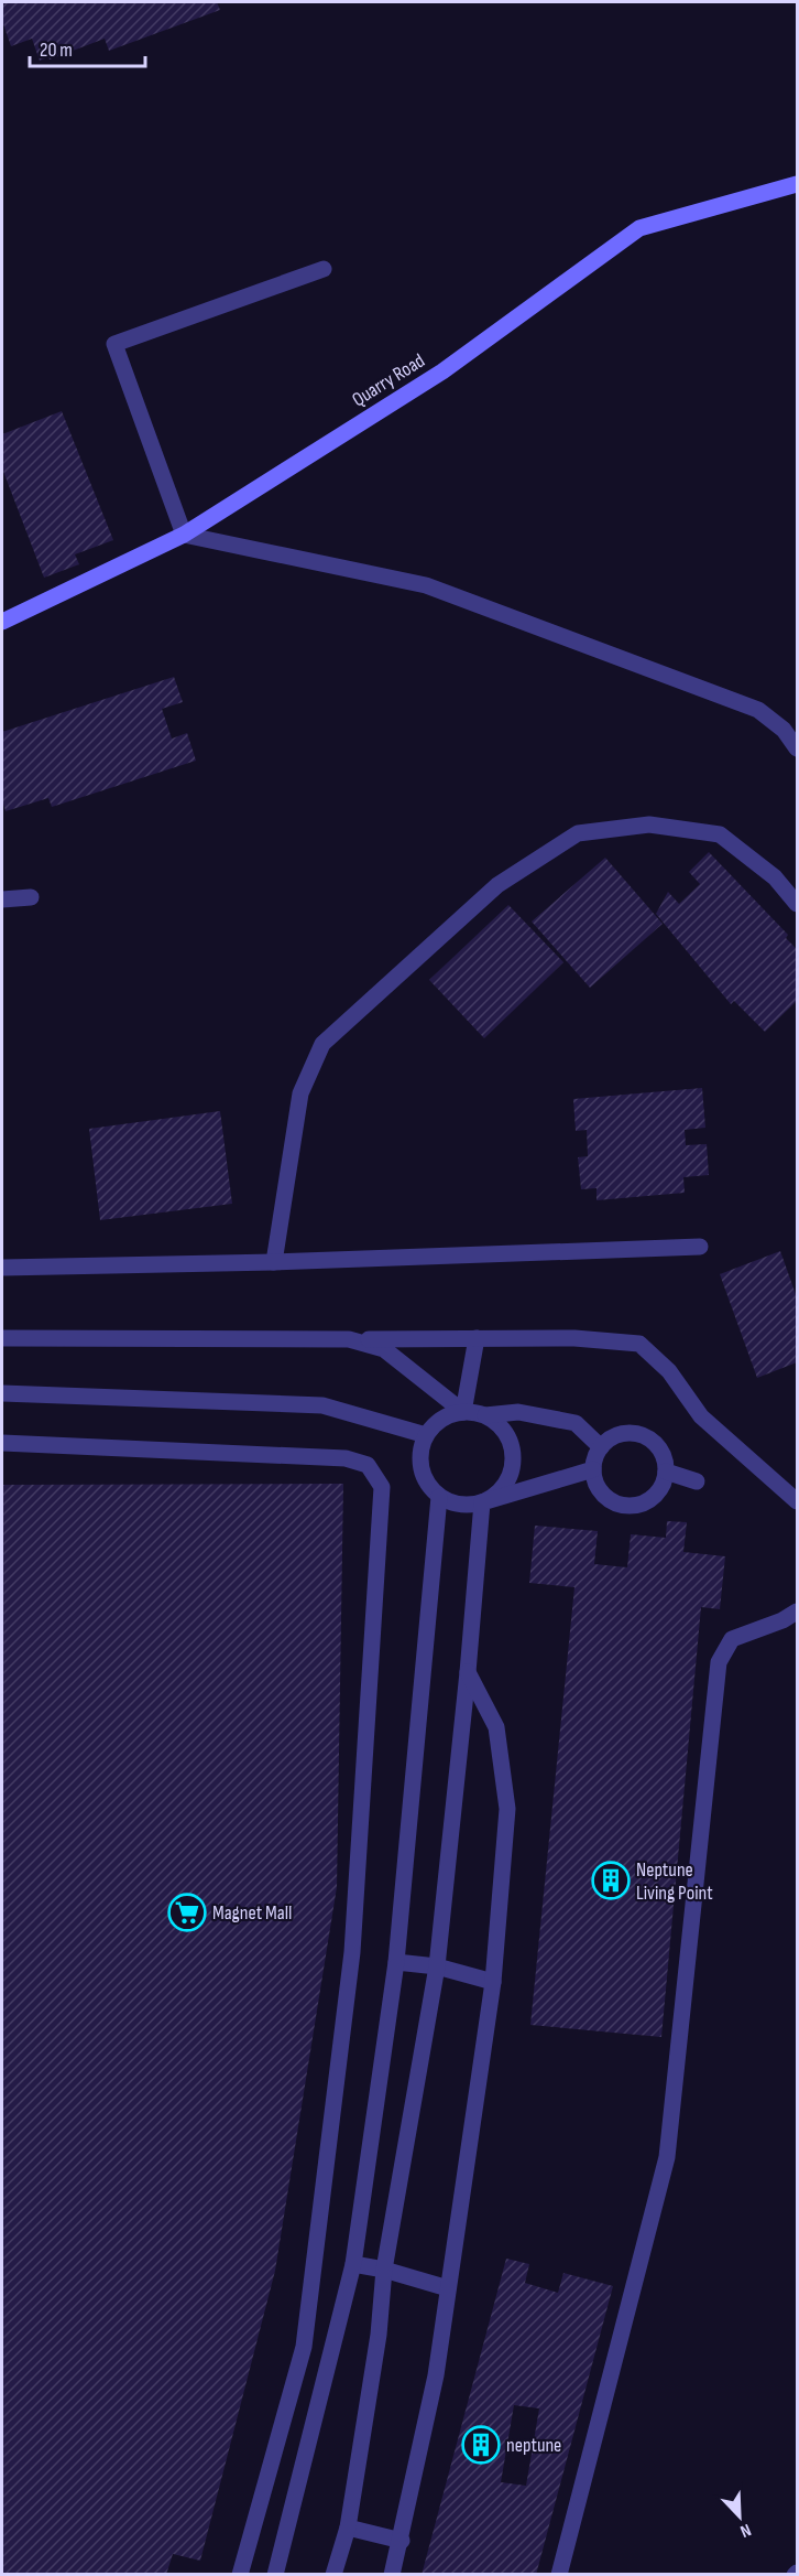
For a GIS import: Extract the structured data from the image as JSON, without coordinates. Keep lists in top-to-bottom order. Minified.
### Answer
{"streets":{"main road":["Quarry Road"]},"places":{"building":["Neptune Living Point","neptune"],"supermarket":["Magnet Mall"]},"scale_bar":"20 m","north":"bottom right"}
